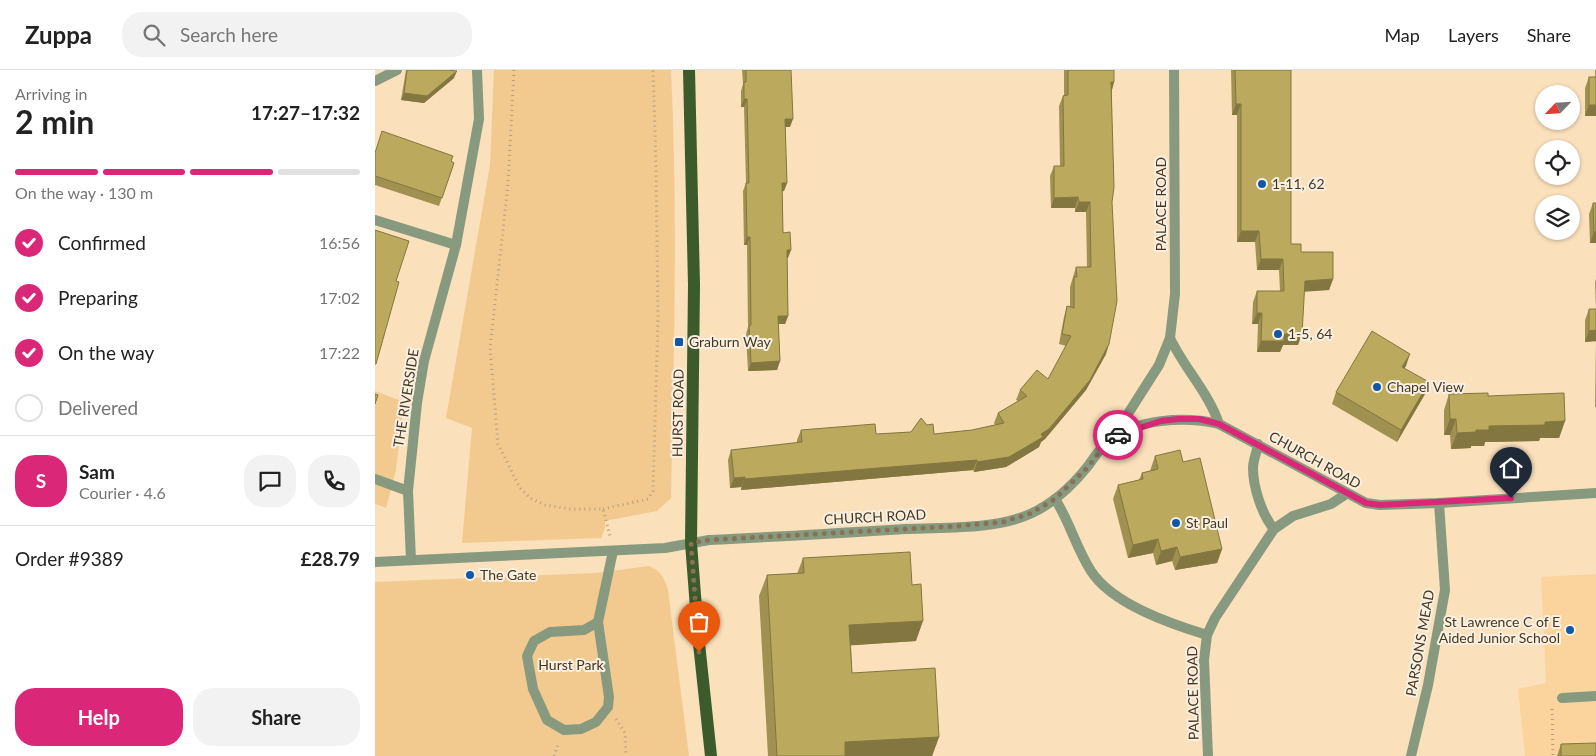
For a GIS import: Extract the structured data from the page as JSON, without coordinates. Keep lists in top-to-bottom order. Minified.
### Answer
{"streets":{"main road":["HURST ROAD"],"street":["PALACE ROAD","THE RIVERSIDE","CHURCH ROAD","PARSONS MEAD"]},"crossings":[["PALACE ROAD","CHURCH ROAD"],["HURST ROAD","CHURCH ROAD"],["CHURCH ROAD","PARSONS MEAD"]],"parks":["Hurst Park"],"places":{"other":["1-11, 62","1-5, 64","Chapel View","St Paul","The Gate","St Lawrence C of E Aided Junior School"],"transit":["Graburn Way"]},"north":"bottom left","page":{"header":"Zuppa","search":"Search here","nav":["Map","Layers","Share"],"heading":["2 min","Arriving in","17:27–17:32"],"panel":["Sam","Courier · 4.6","Order #9389","£28.79"],"bar":"On the way · 130 m","list":[["Confirmed","16:56"],["Preparing","17:02"],["On the way","17:22"],"Delivered"],"round":"S","buttons":["Help","Share"]}}
